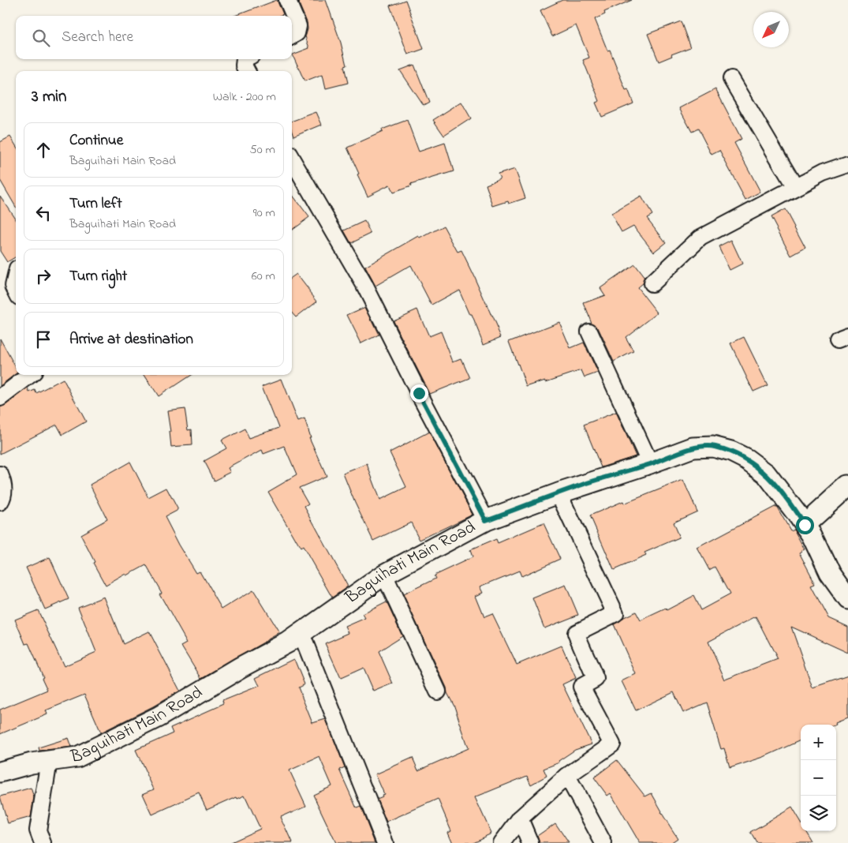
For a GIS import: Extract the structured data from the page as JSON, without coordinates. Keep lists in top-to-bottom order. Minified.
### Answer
{"streets":{"street":["Baguihati Main Road"]},"north":"bottom left","page":{"search":"Search here","heading":["3 min","Walk · 200 m"],"list":[["Continue","Baguihati Main Road","50 m"],["Turn left","Baguihati Main Road","90 m"],["Turn right","60 m"],"Arrive at destination"],"map_buttons":["+","−"]}}
